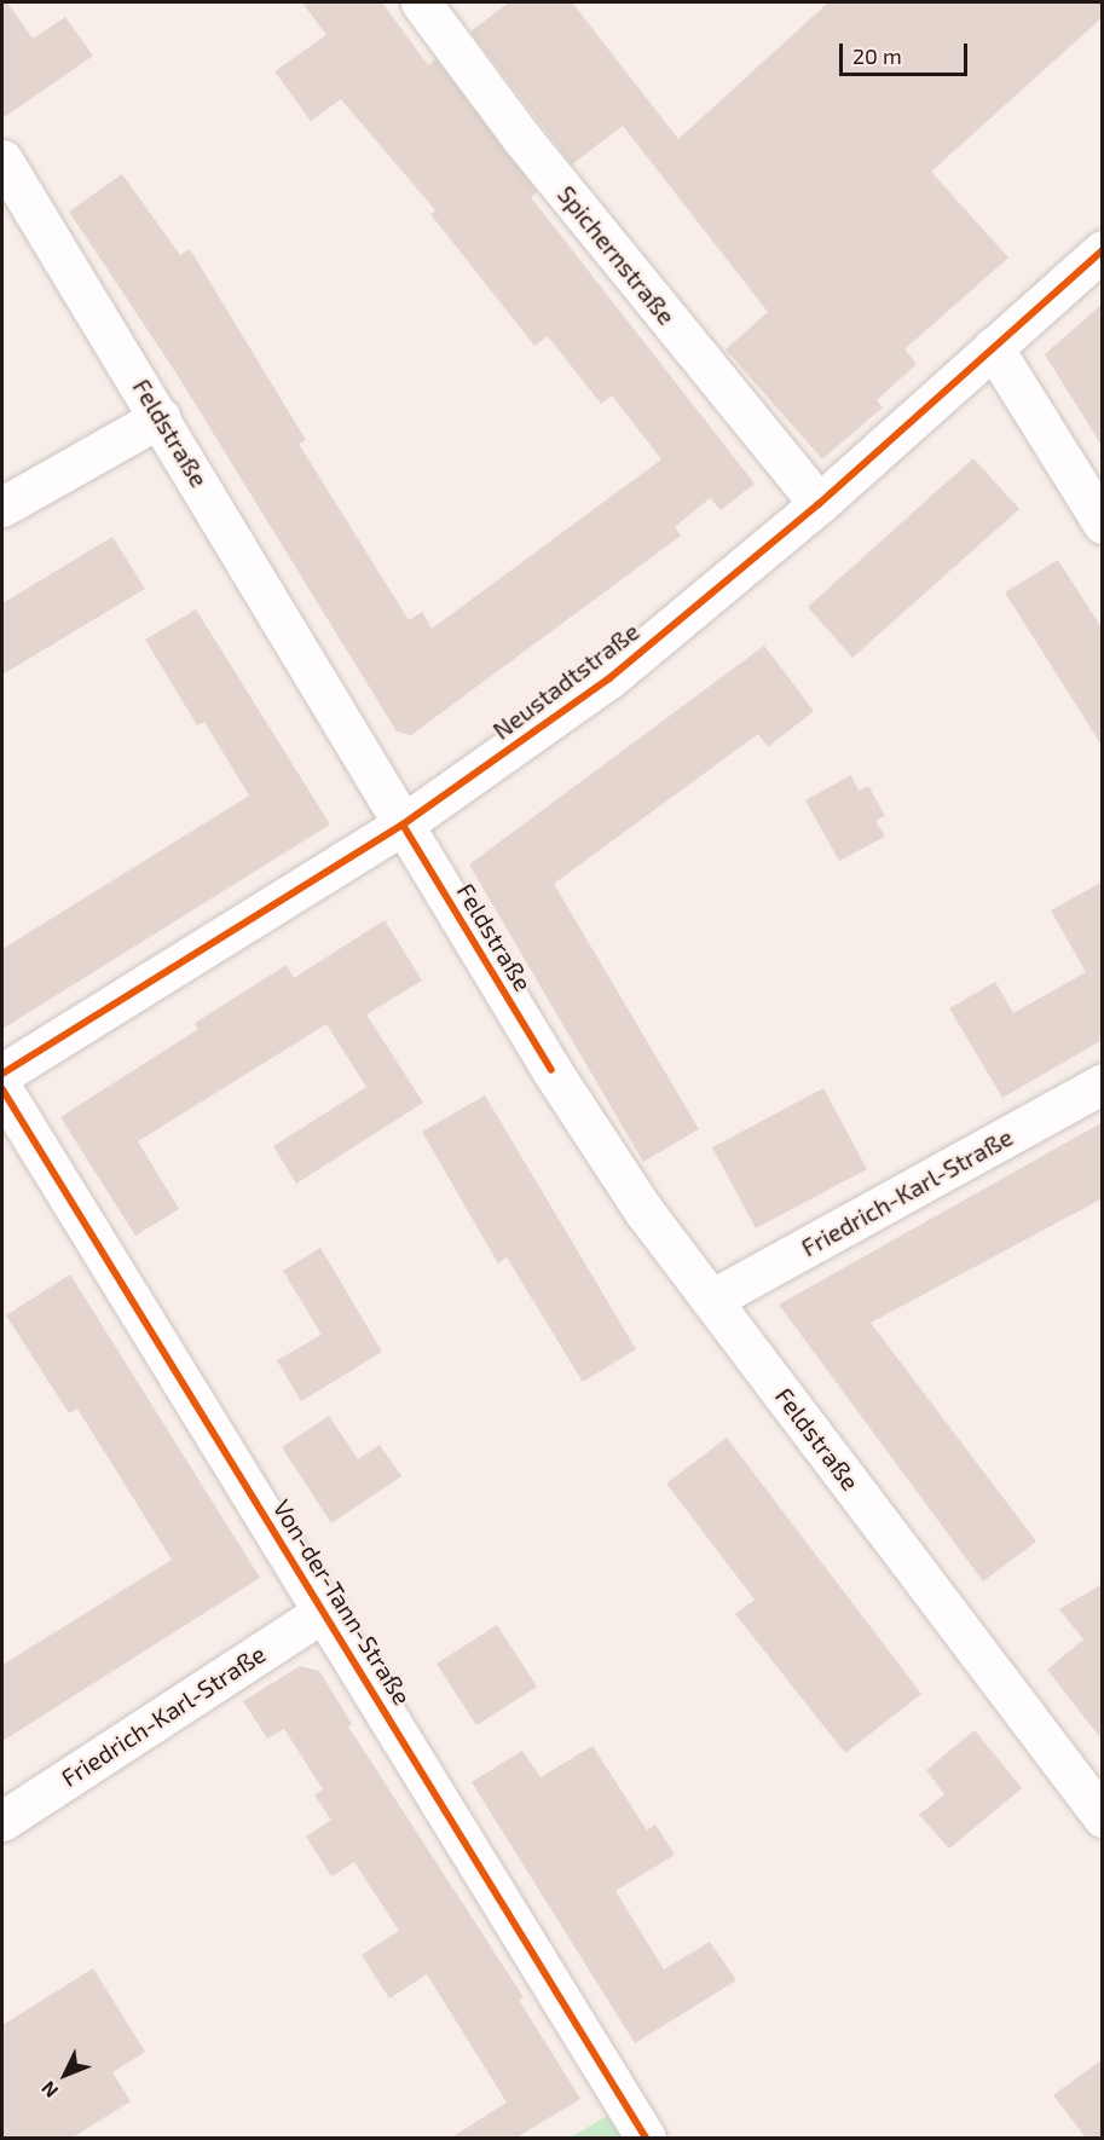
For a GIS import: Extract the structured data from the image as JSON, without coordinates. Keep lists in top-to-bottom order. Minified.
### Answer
{"streets":{"street":["Spichernstraße","Feldstraße","Neustadtstraße","Friedrich-Karl-Straße","Von-der-Tann-Straße"]},"crossings":[["Spichernstraße","Neustadtstraße"],["Feldstraße","Neustadtstraße"],["Feldstraße","Friedrich-Karl-Straße"],["Friedrich-Karl-Straße","Von-der-Tann-Straße"]],"scale_bar":"20 m","north":"bottom left"}
